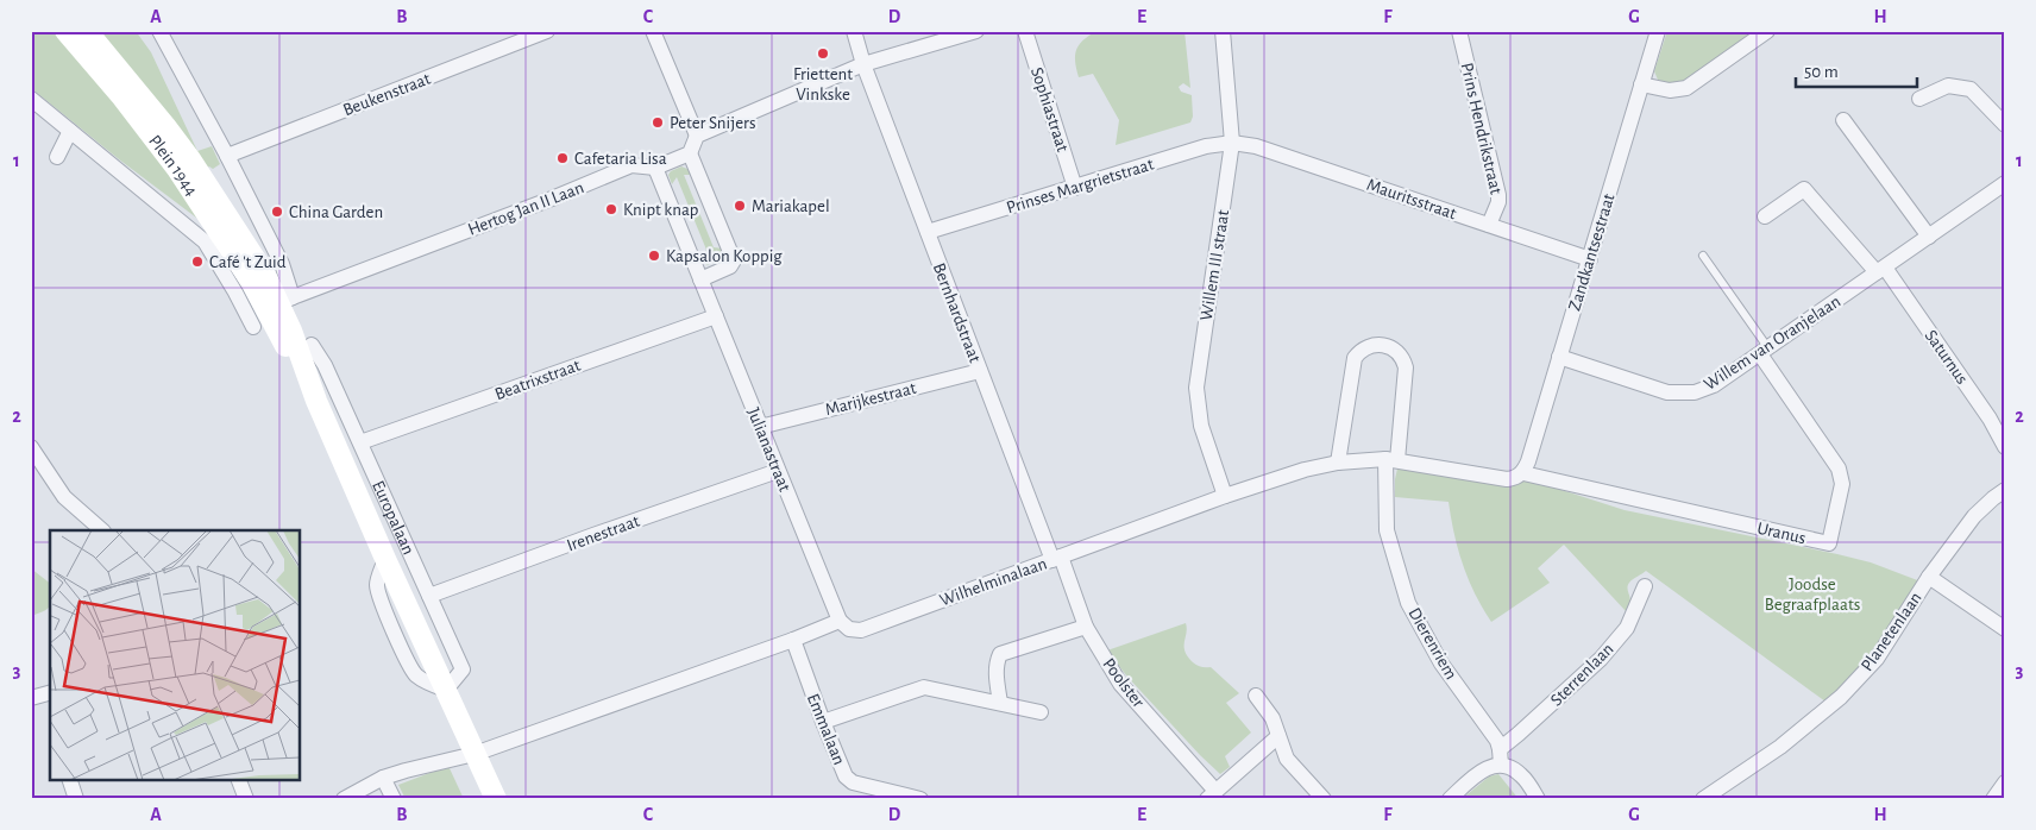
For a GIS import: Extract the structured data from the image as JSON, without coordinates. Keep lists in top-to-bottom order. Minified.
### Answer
{"streets":{"main road":["Plein 1944","Europalaan"],"street":["Beukenstraat","Sophiastraat","Prins Hendrikstraat","Prinses Margrietstraat","Mauritsstraat","Hertog Jan II Laan","Zandkantsestraat","Willem III straat","Bernhardstraat","Willem van Oranjelaan","Saturnus","Beatrixstraat","Marijkestraat","Julianastraat","Irenestraat","Uranus","Wilhelminalaan","Planetenlaan","Dierenriem","Sterrenlaan","Poolster","Emmalaan"]},"crossings":[["Sophiastraat","Prinses Margrietstraat"],["Prins Hendrikstraat","Mauritsstraat"],["Plein 1944","Hertog Jan II Laan"],["Plein 1944","Europalaan"],["Prinses Margrietstraat","Mauritsstraat"],["Prinses Margrietstraat","Willem III straat"],["Prinses Margrietstraat","Bernhardstraat"],["Mauritsstraat","Zandkantsestraat"],["Mauritsstraat","Willem III straat"],["Hertog Jan II Laan","Julianastraat"],["Hertog Jan II Laan","Europalaan"],["Zandkantsestraat","Willem van Oranjelaan"],["Zandkantsestraat","Uranus"],["Zandkantsestraat","Wilhelminalaan"],["Willem III straat","Wilhelminalaan"],["Bernhardstraat","Marijkestraat"],["Bernhardstraat","Wilhelminalaan"],["Bernhardstraat","Poolster"],["Willem van Oranjelaan","Saturnus"],["Willem van Oranjelaan","Uranus"],["Beatrixstraat","Julianastraat"],["Beatrixstraat","Europalaan"],["Marijkestraat","Julianastraat"],["Julianastraat","Irenestraat"],["Julianastraat","Wilhelminalaan"],["Europalaan","Irenestraat"],["Uranus","Wilhelminalaan"],["Wilhelminalaan","Dierenriem"],["Wilhelminalaan","Poolster"],["Dierenriem","Sterrenlaan"]],"parks":["Joodse Begraafplaats"],"places":["Friettent Vinkske","Peter Snijers","Cafetaria Lisa","Mariakapel","Knipt knap","China Garden","Kapsalon Koppig","Café 't Zuid"],"scale_bar":"50 m","grid":{"columns":["A","B","C","D","E","F","G","H"],"rows":["1","2","3"]}}
